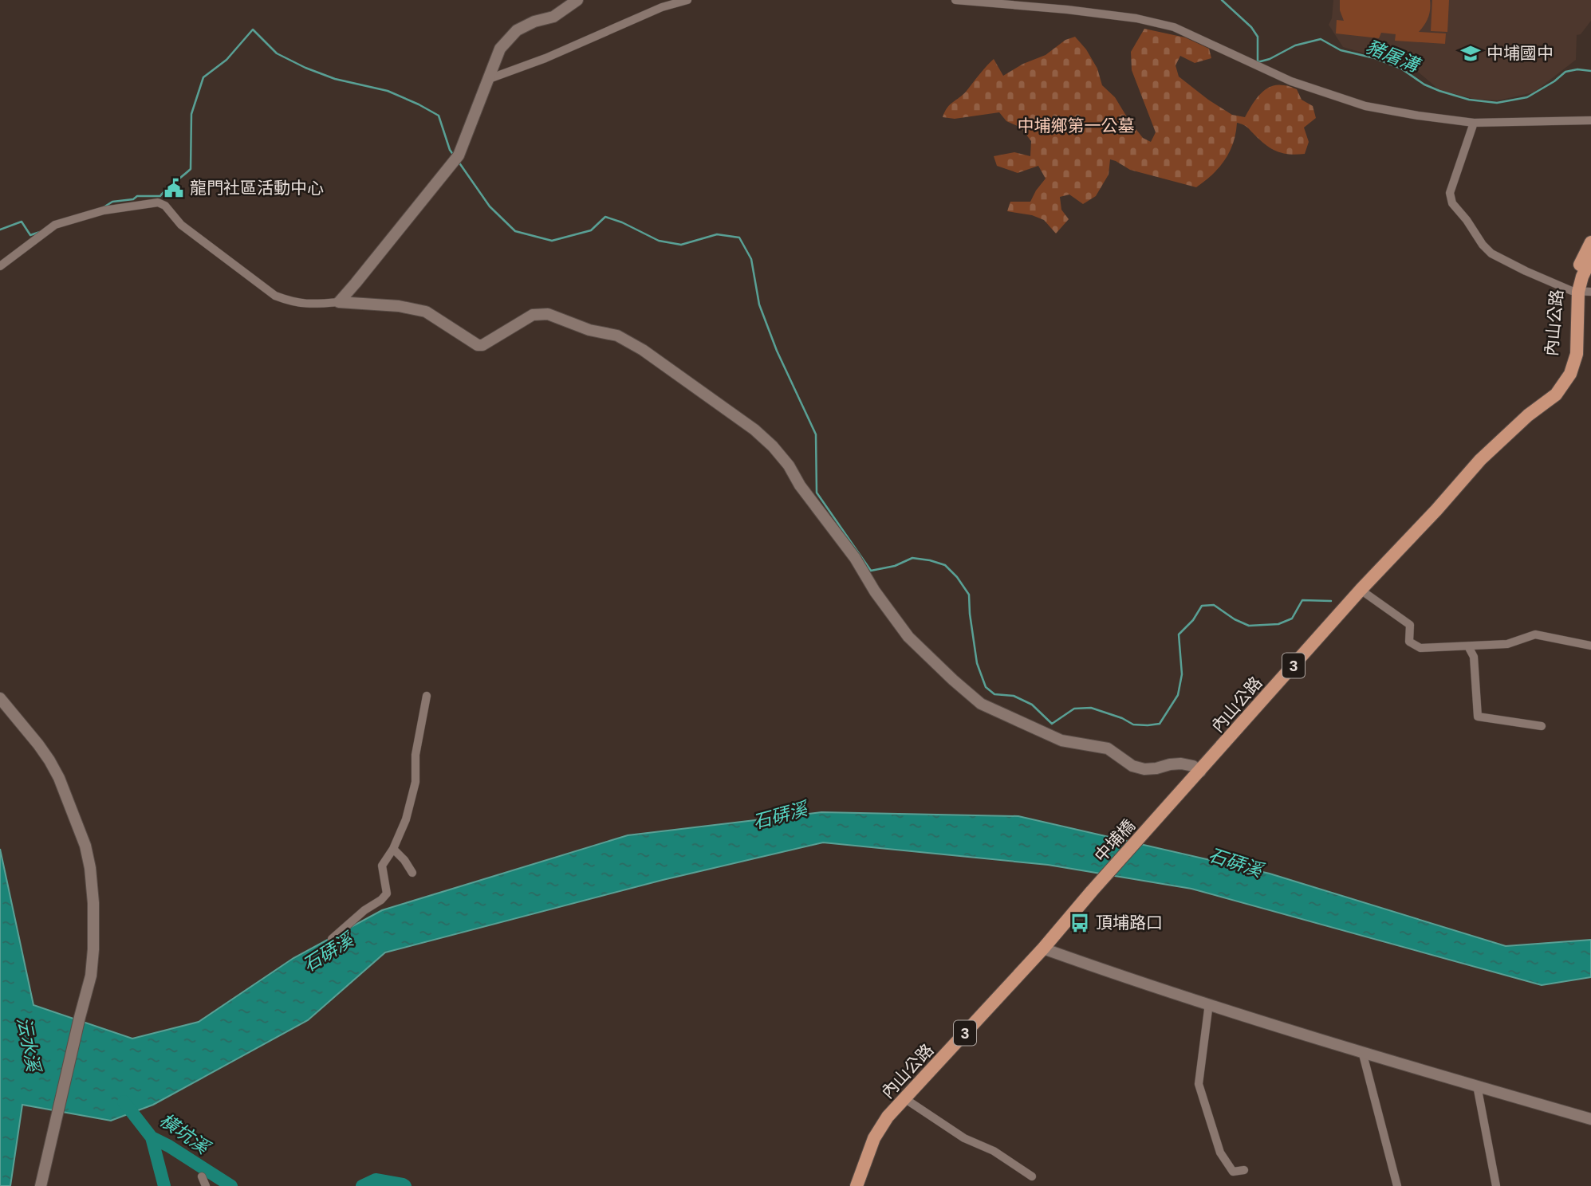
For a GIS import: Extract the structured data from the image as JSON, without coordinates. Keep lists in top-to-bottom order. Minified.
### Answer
{"streets":{"main road":["內山公路","3","中埔橋"]},"crossings":[["內山公路","中埔橋"]],"water":["豬屠溝","石硦溪","沄水溪","橫坑溪"],"parks":["中埔鄉第一公墓"],"places":{"school or university":["中埔國中"],"public building":["龍門社區活動中心"],"bus stop":["頂埔路口"]}}
